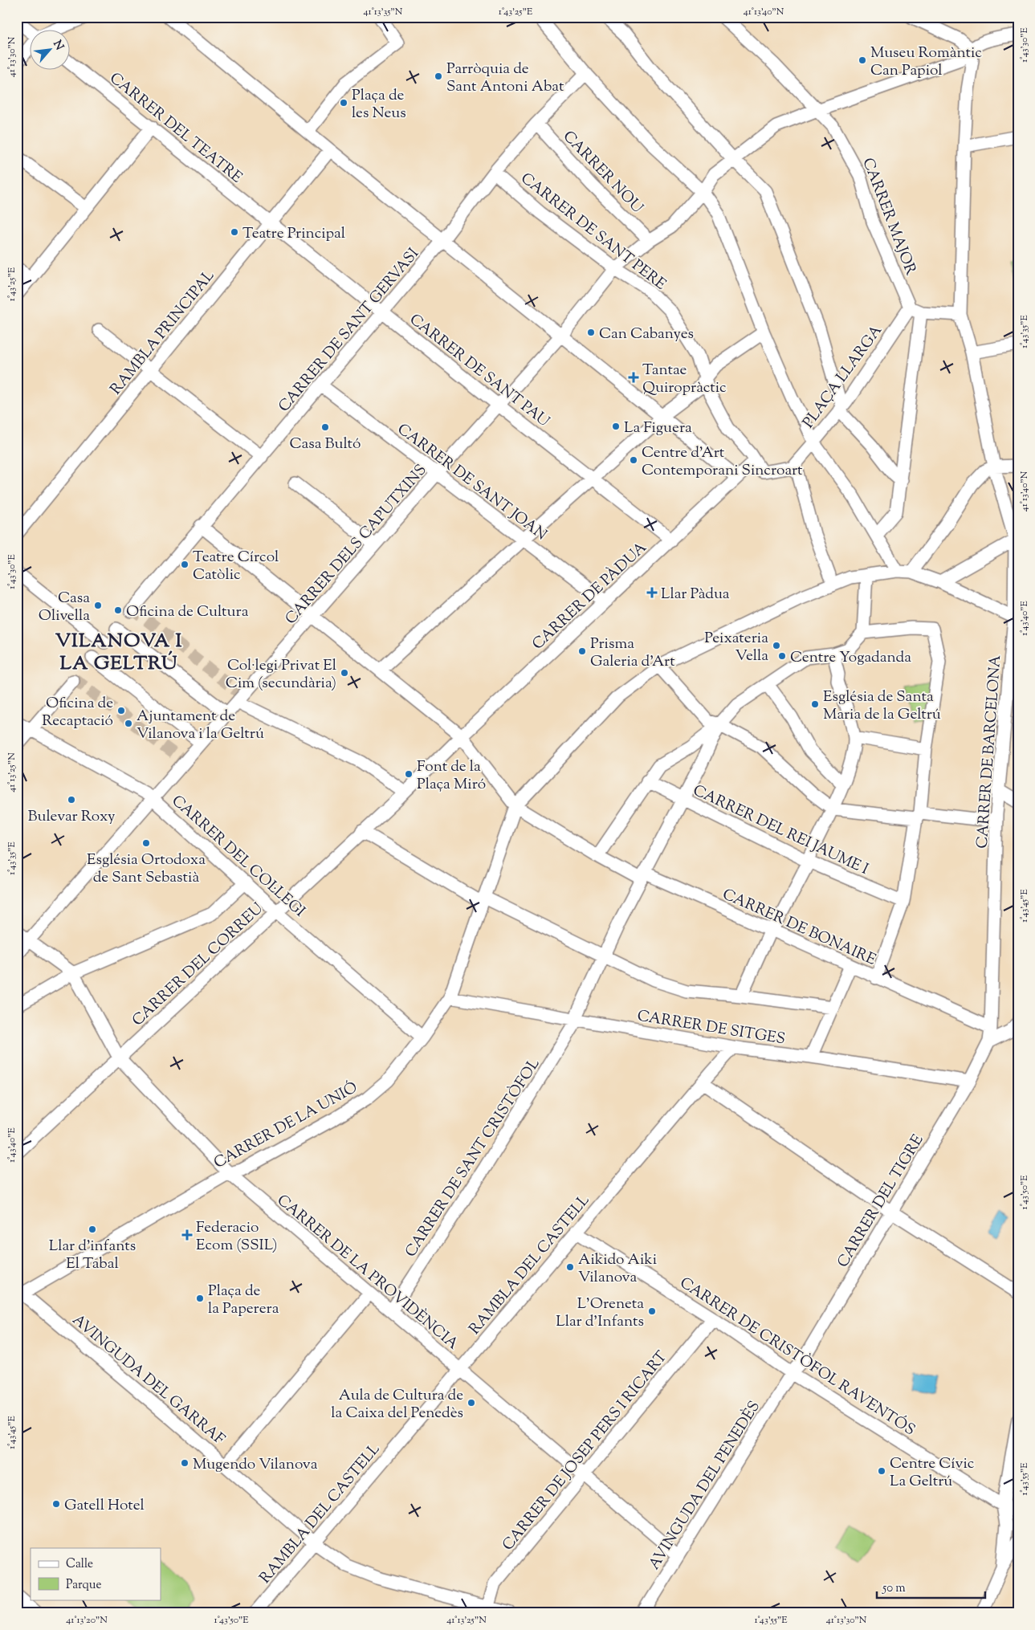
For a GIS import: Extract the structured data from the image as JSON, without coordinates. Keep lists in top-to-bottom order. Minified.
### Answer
{"streets":{"street":["CARRER DEL TEATRE","CARRER NOU","CARRER MAJOR","CARRER DE SANT PERE","CARRER DE SANT GERVASI","RAMBLA PRINCIPAL","CARRER DE SANT PAU","PLAÇA LLARGA","CARRER DE SANT JOAN","CARRER DELS CAPUTXINS","CARRER DE PÀDUA","CARRER DE BARCELONA","CARRER DEL REI JAUME I","CARRER DEL COL·LEGI","CARRER DE BONAIRE","CARRER DEL CORREU","CARRER DE SITGES","CARRER DE LA UNIÓ","CARRER DE SANT CRISTÒFOL","CARRER DEL TIGRE","RAMBLA DEL CASTELL","CARRER DE LA PROVIDÈNCIA","CARRER DE CRISTÒFOL RAVENTÓS","AVINGUDA DEL GARRAF","CARRER DE JOSEP PERS I RICART","AVINGUDA DEL PENEDÈS"]},"crossings":[["CARRER DEL TEATRE","RAMBLA PRINCIPAL"],["CARRER DEL TEATRE","CARRER DE SANT PAU"],["CARRER NOU","CARRER DE SANT GERVASI"],["CARRER NOU","CARRER DELS CAPUTXINS"],["CARRER MAJOR","PLAÇA LLARGA"],["CARRER MAJOR","CARRER DELS CAPUTXINS"],["CARRER DE SANT PERE","CARRER DE SANT GERVASI"],["CARRER DE SANT PERE","CARRER DELS CAPUTXINS"],["CARRER DE SANT PERE","CARRER DE PÀDUA"],["CARRER DE SANT GERVASI","CARRER DE SANT PAU"],["CARRER DE SANT GERVASI","CARRER DE SANT JOAN"],["RAMBLA PRINCIPAL","CARRER DE SANT PAU"],["CARRER DE SANT PAU","CARRER DELS CAPUTXINS"],["CARRER DE SANT PAU","CARRER DE PÀDUA"],["CARRER DE SANT JOAN","CARRER DELS CAPUTXINS"],["CARRER DE SANT JOAN","CARRER DE PÀDUA"],["CARRER DELS CAPUTXINS","CARRER DE BARCELONA"],["CARRER DELS CAPUTXINS","CARRER DEL COL·LEGI"],["CARRER DE PÀDUA","CARRER DEL CORREU"],["CARRER DE BARCELONA","CARRER DE BONAIRE"],["CARRER DE BARCELONA","CARRER DE LA UNIÓ"],["CARRER DE BARCELONA","CARRER DEL TIGRE"],["CARRER DEL REI JAUME I","CARRER DE SANT CRISTÒFOL"],["CARRER DEL COL·LEGI","CARRER DEL CORREU"],["CARRER DEL COL·LEGI","CARRER DE LA UNIÓ"],["CARRER DE BONAIRE","CARRER DE LA UNIÓ"],["CARRER DE BONAIRE","CARRER DE SANT CRISTÒFOL"],["CARRER DEL CORREU","CARRER DE LA PROVIDÈNCIA"],["CARRER DE SITGES","CARRER DE LA UNIÓ"],["CARRER DE SITGES","CARRER DE SANT CRISTÒFOL"],["CARRER DE SITGES","CARRER DEL TIGRE"],["CARRER DE SITGES","RAMBLA DEL CASTELL"],["CARRER DE LA UNIÓ","CARRER DE LA PROVIDÈNCIA"],["CARRER DE LA UNIÓ","AVINGUDA DEL GARRAF"],["CARRER DE SANT CRISTÒFOL","CARRER DE LA PROVIDÈNCIA"],["CARRER DEL TIGRE","CARRER DE CRISTÒFOL RAVENTÓS"],["CARRER DEL TIGRE","AVINGUDA DEL PENEDÈS"],["RAMBLA DEL CASTELL","CARRER DE LA PROVIDÈNCIA"],["RAMBLA DEL CASTELL","CARRER DE CRISTÒFOL RAVENTÓS"],["RAMBLA DEL CASTELL","AVINGUDA DEL GARRAF"],["CARRER DE LA PROVIDÈNCIA","CARRER DE JOSEP PERS I RICART"],["CARRER DE LA PROVIDÈNCIA","AVINGUDA DEL PENEDÈS"],["CARRER DE CRISTÒFOL RAVENTÓS","CARRER DE JOSEP PERS I RICART"],["CARRER DE CRISTÒFOL RAVENTÓS","AVINGUDA DEL PENEDÈS"],["AVINGUDA DEL GARRAF","CARRER DE JOSEP PERS I RICART"]],"districts":["VILANOVA I LA GELTRÚ"],"places":{"other":["Museu Romàntic Can Papiol","Parròquia de Sant Antoni Abat","Plaça de les Neus","Teatre Principal","Can Cabanyes","La Figuera","Casa Bultó","Centre d'Art Contemporani Sincroart","Teatre Círcol Catòlic","Casa Olivella","Oficina de Cultura","Peixateria Vella","Prisma Galeria d'Art","Centre Yogadanda","Col·legi Privat El Cim (secundària)","Església de Santa Maria de la Geltrú","Oficina de Recaptació","Ajuntament de Vilanova i la Geltrú","Font de la Plaça Miró","Bulevar Roxy","Església Ortodoxa de Sant Sebastià","Llar d'infants El Tabal","Aikido Aiki Vilanova","Plaça de la Paperera","L'Oreneta Llar d'Infants","Aula de Cultura de la Caixa del Penedès","Mugendo Vilanova","Centre Cívic La Geltrú","Gatell Hotel"],"health":["Tantae Quiropràctic","Llar Pàdua","Federacio Ecom (SSIL)"]},"legend":["Calle","Parque"],"scale_bar":"50 m","north":"top right","coordinates":["41°13'35\"N","1°43'25\"E","41°13'40\"N","1°43'30\"E","41°13'30\"N","1°43'35\"E","1°43'40\"E","41°13'25\"N","1°43'45\"E","1°43'50\"E","1°43'55\"E","41°13'20\"N"]}
